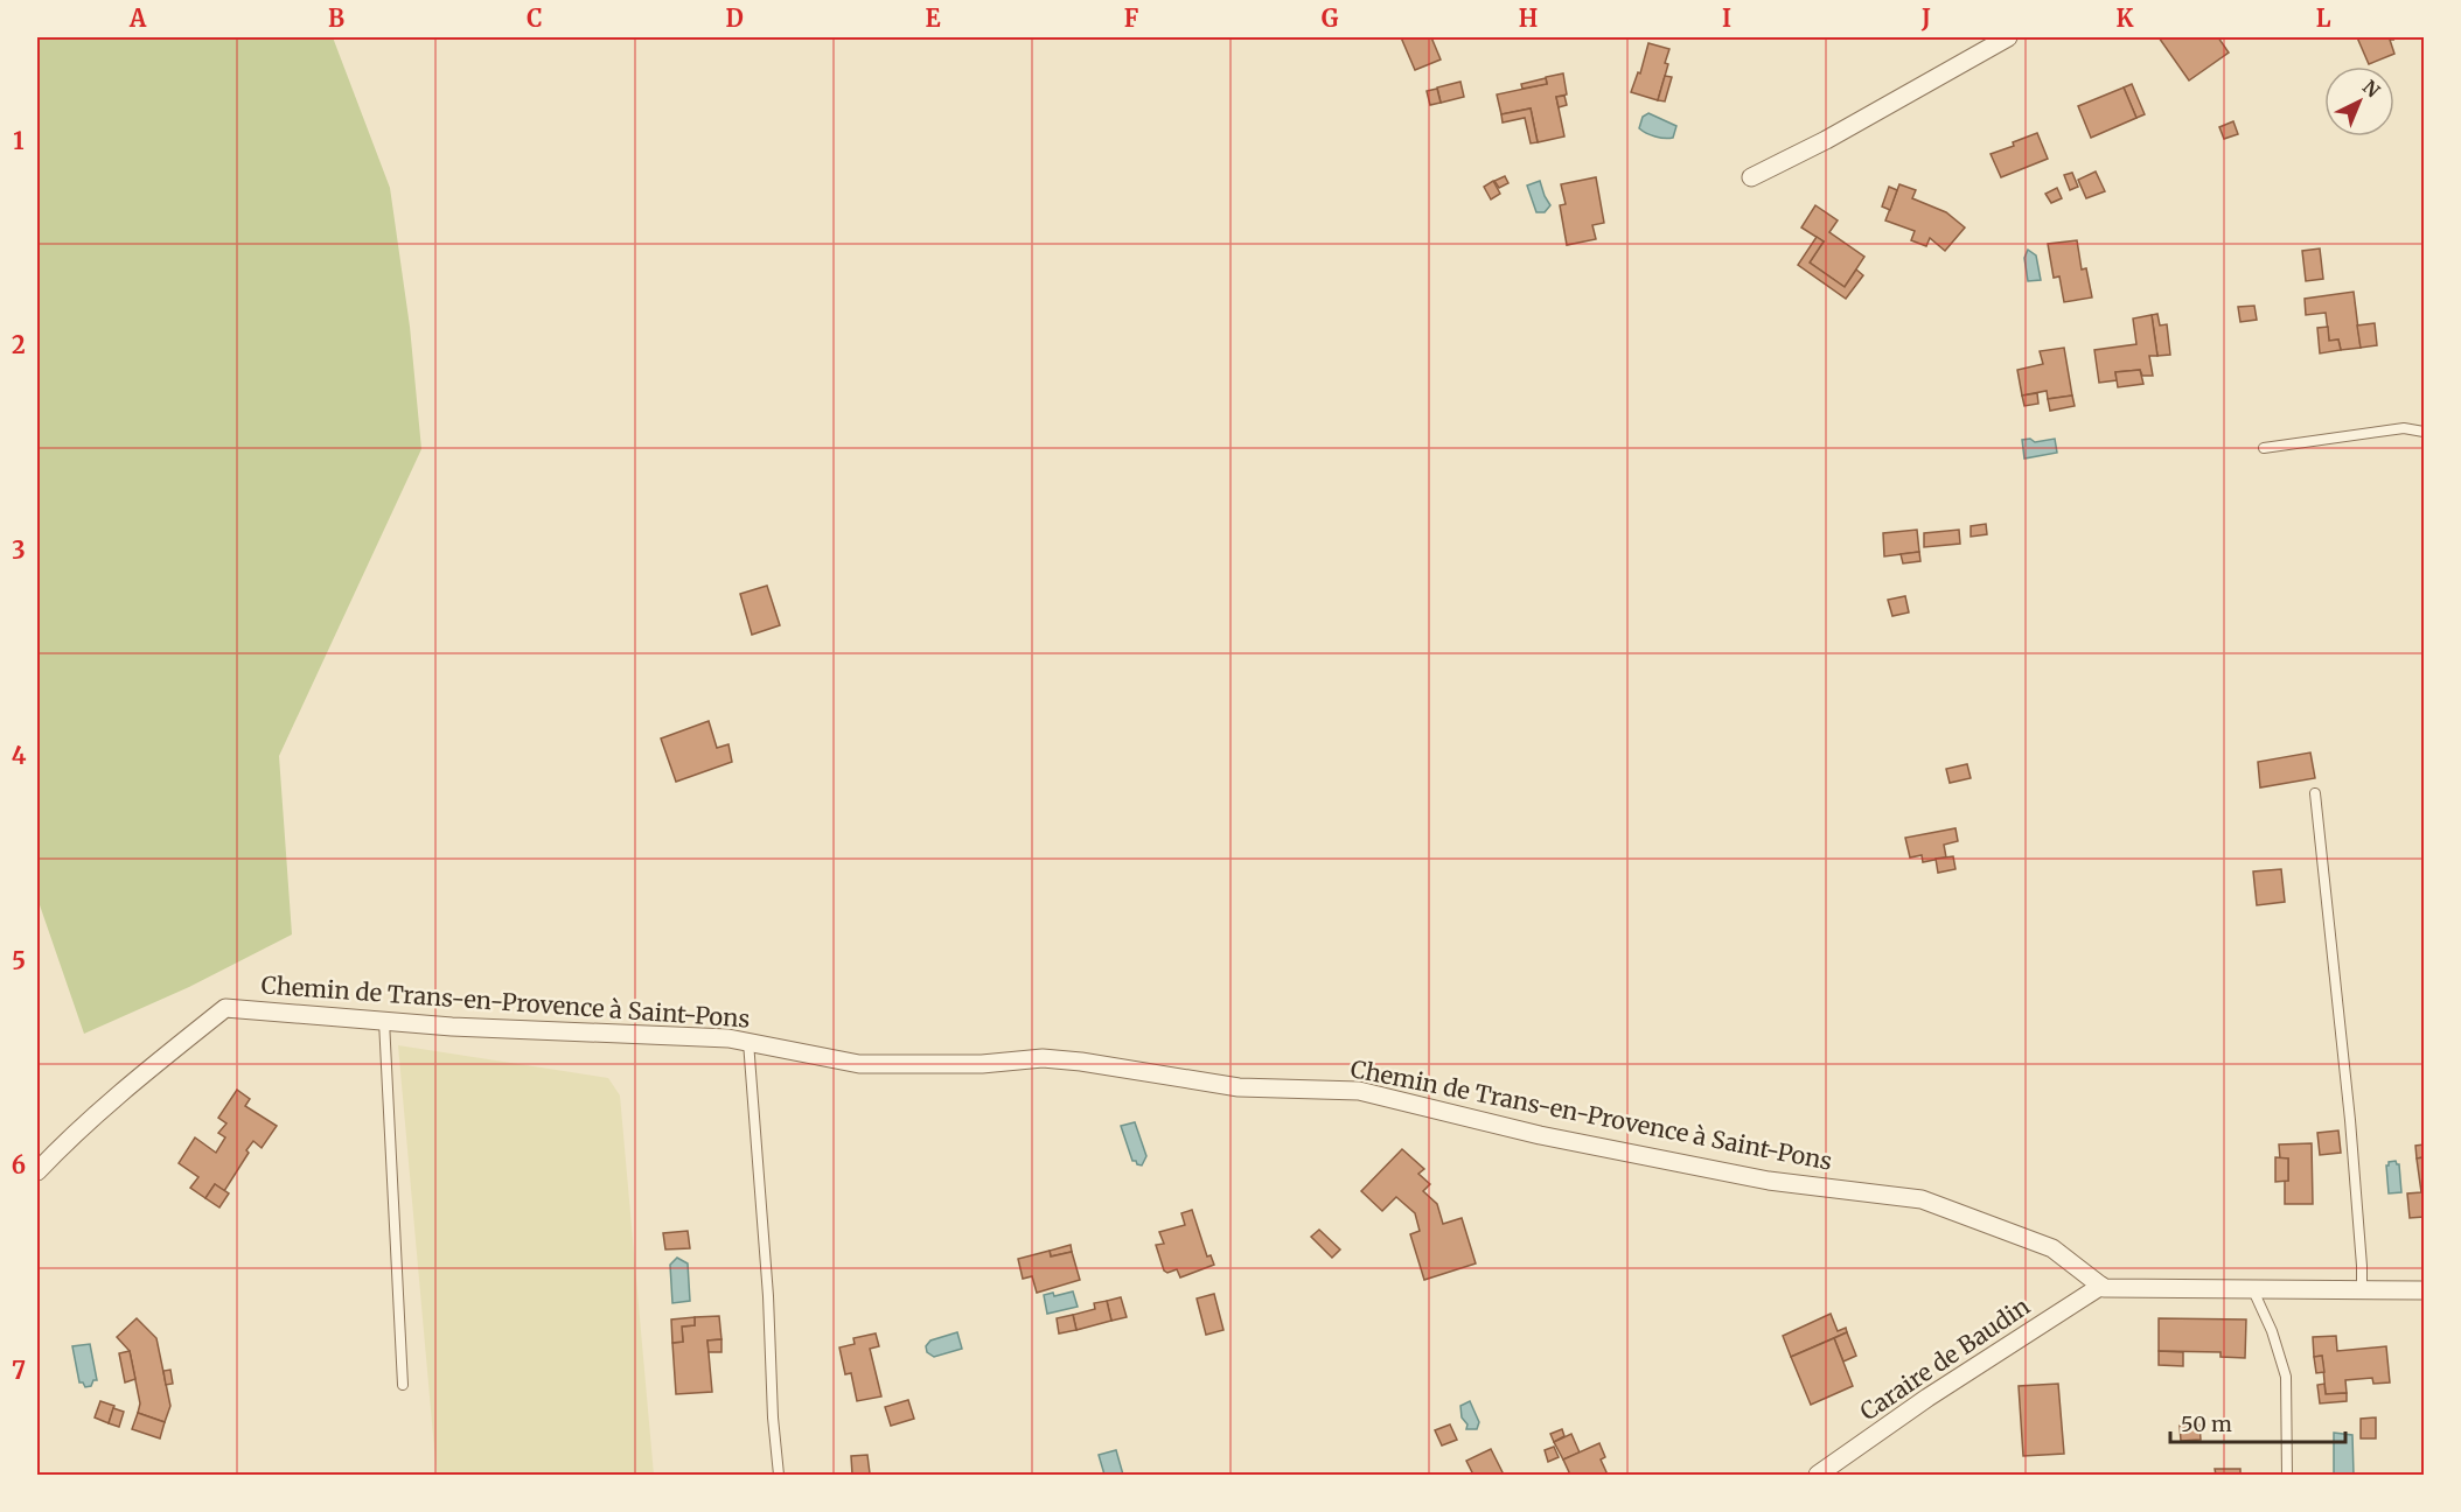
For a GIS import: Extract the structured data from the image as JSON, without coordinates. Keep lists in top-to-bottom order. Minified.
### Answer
{"streets":{"street":["Chemin de Trans-en-Provence à Saint-Pons","Caraire de Baudin"]},"crossings":[["Chemin de Trans-en-Provence à Saint-Pons","Caraire de Baudin"]],"scale_bar":"50 m","north":"top right","grid":{"columns":["A","B","C","D","E","F","G","H","I","J","K","L"],"rows":["1","2","3","4","5","6","7"]}}
